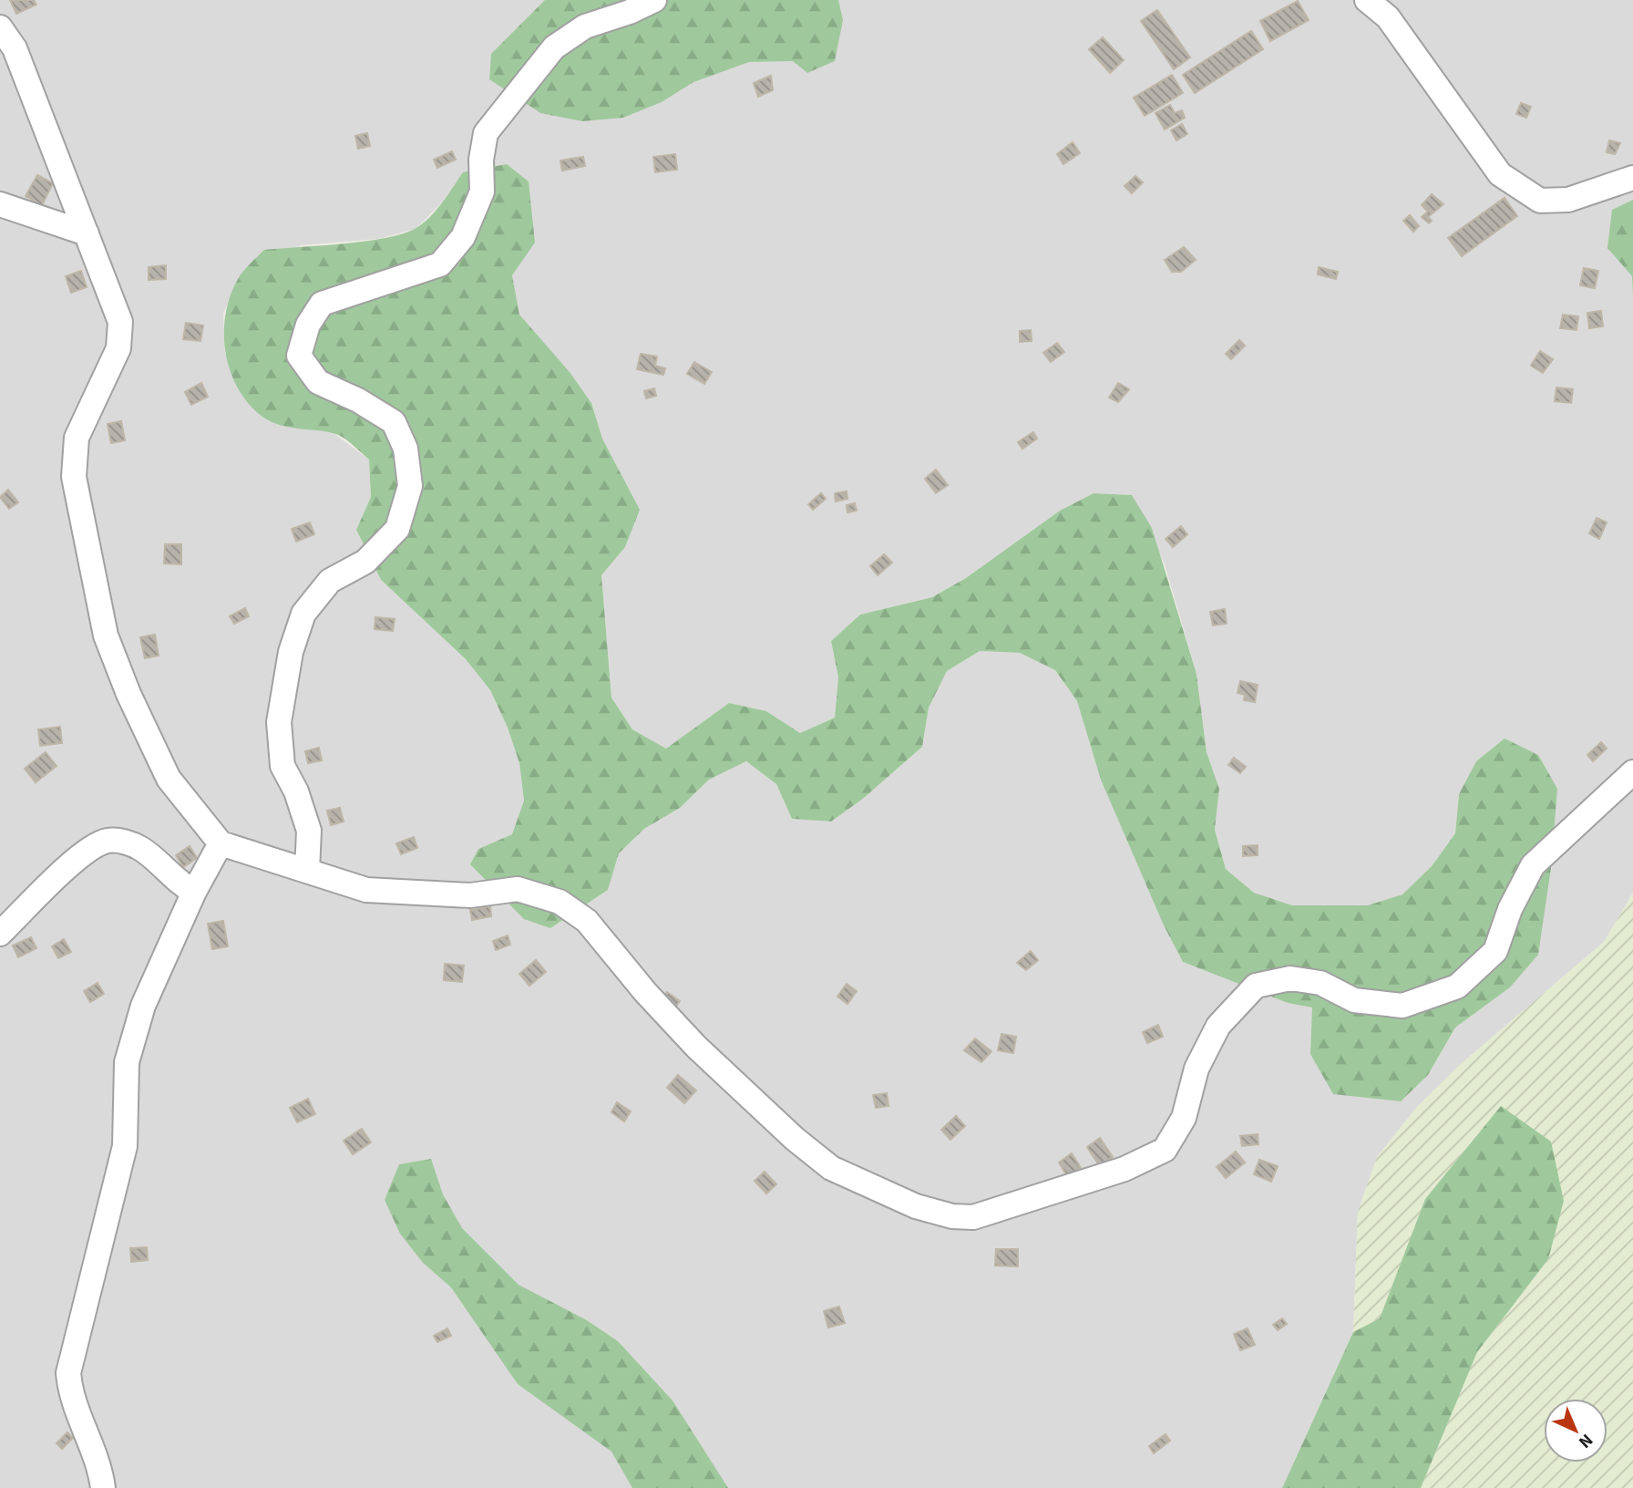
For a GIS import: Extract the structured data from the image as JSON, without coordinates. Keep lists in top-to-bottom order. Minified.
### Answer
{"north":"bottom right"}
